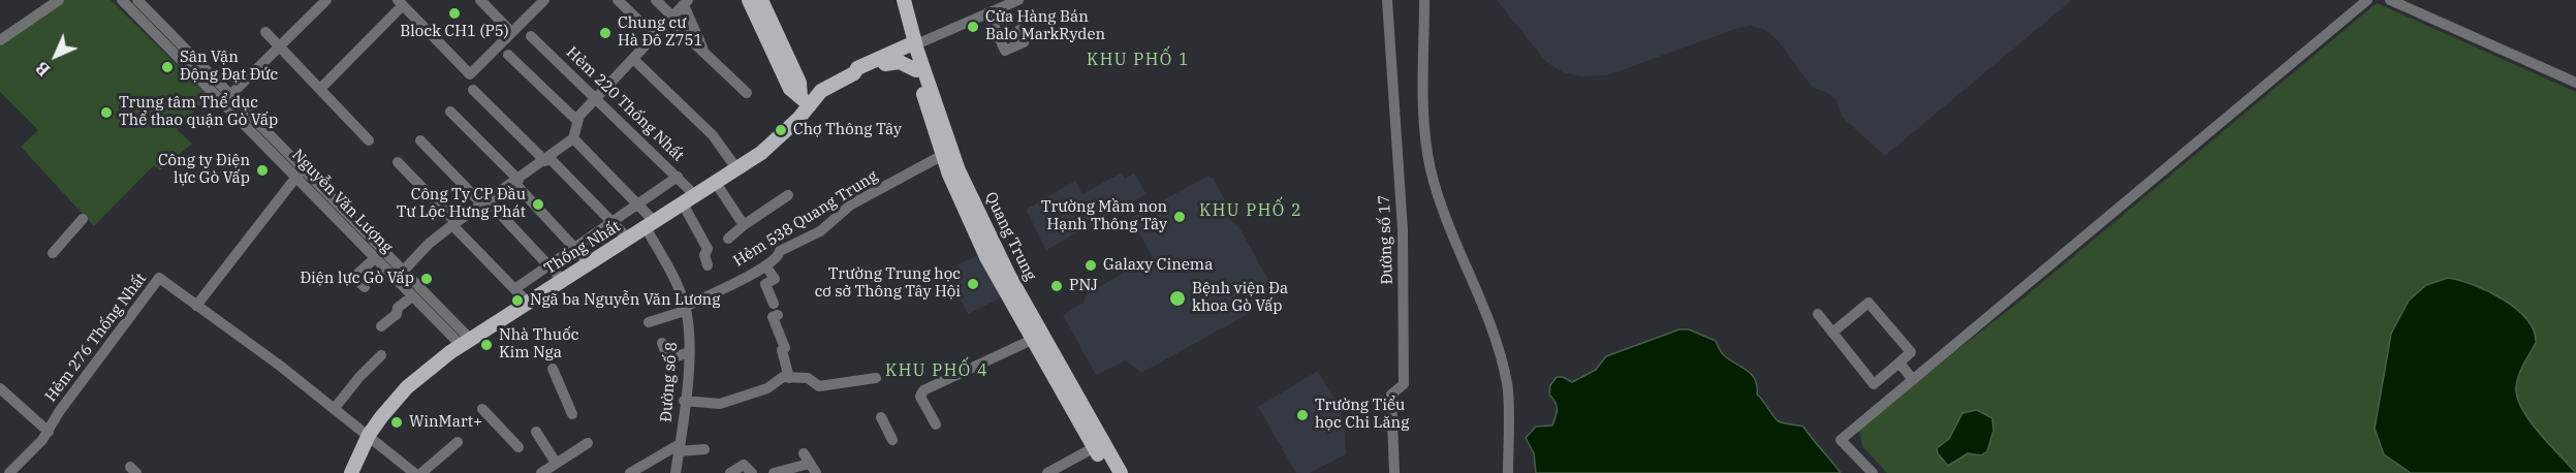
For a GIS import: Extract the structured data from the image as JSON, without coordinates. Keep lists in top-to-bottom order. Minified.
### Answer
{"streets":{"main road":["Quang Trung","Thống Nhất"],"street":["Hẻm 220 Thống Nhất","Nguyễn Văn Lượng","Hẻm 538 Quang Trung","Đường số 17","Hẻm 276 Thống Nhất","Đường số 8"]},"crossings":[["Hẻm 220 Thống Nhất","Thống Nhất"],["Nguyễn Văn Lượng","Thống Nhất"],["Hẻm 538 Quang Trung","Quang Trung"],["Hẻm 538 Quang Trung","Đường số 8"],["Quang Trung","Thống Nhất"],["Thống Nhất","Hẻm 276 Thống Nhất"],["Thống Nhất","Đường số 8"]],"districts":["KHU PHỐ 1","KHU PHỐ 2","KHU PHỐ 4"],"places":["Block CH1 (P5)","Cửa Hàng Bán Balo MarkRyden","Chung cư Hà Đô Z751","Sân Vận Động Đạt Đức","Trung tâm Thể dục Thể thao quận Gò Vấp","Chợ Thông Tây","Công ty Điện lực Gò Vấp","Công Ty CP Đầu Tư Lộc Hưng Phát","Trường Mầm non Hạnh Thông Tây","Galaxy Cinema","Điện lực Gò Vấp","Trường Trung học cơ sở Thông Tây Hội","PNJ","Bệnh viện Đa khoa Gò Vấp","Ngã ba Nguyễn Văn Lương","Nhà Thuốc Kim Nga","Trường Tiểu học Chi Lăng","WinMart+"],"north":"bottom left"}
